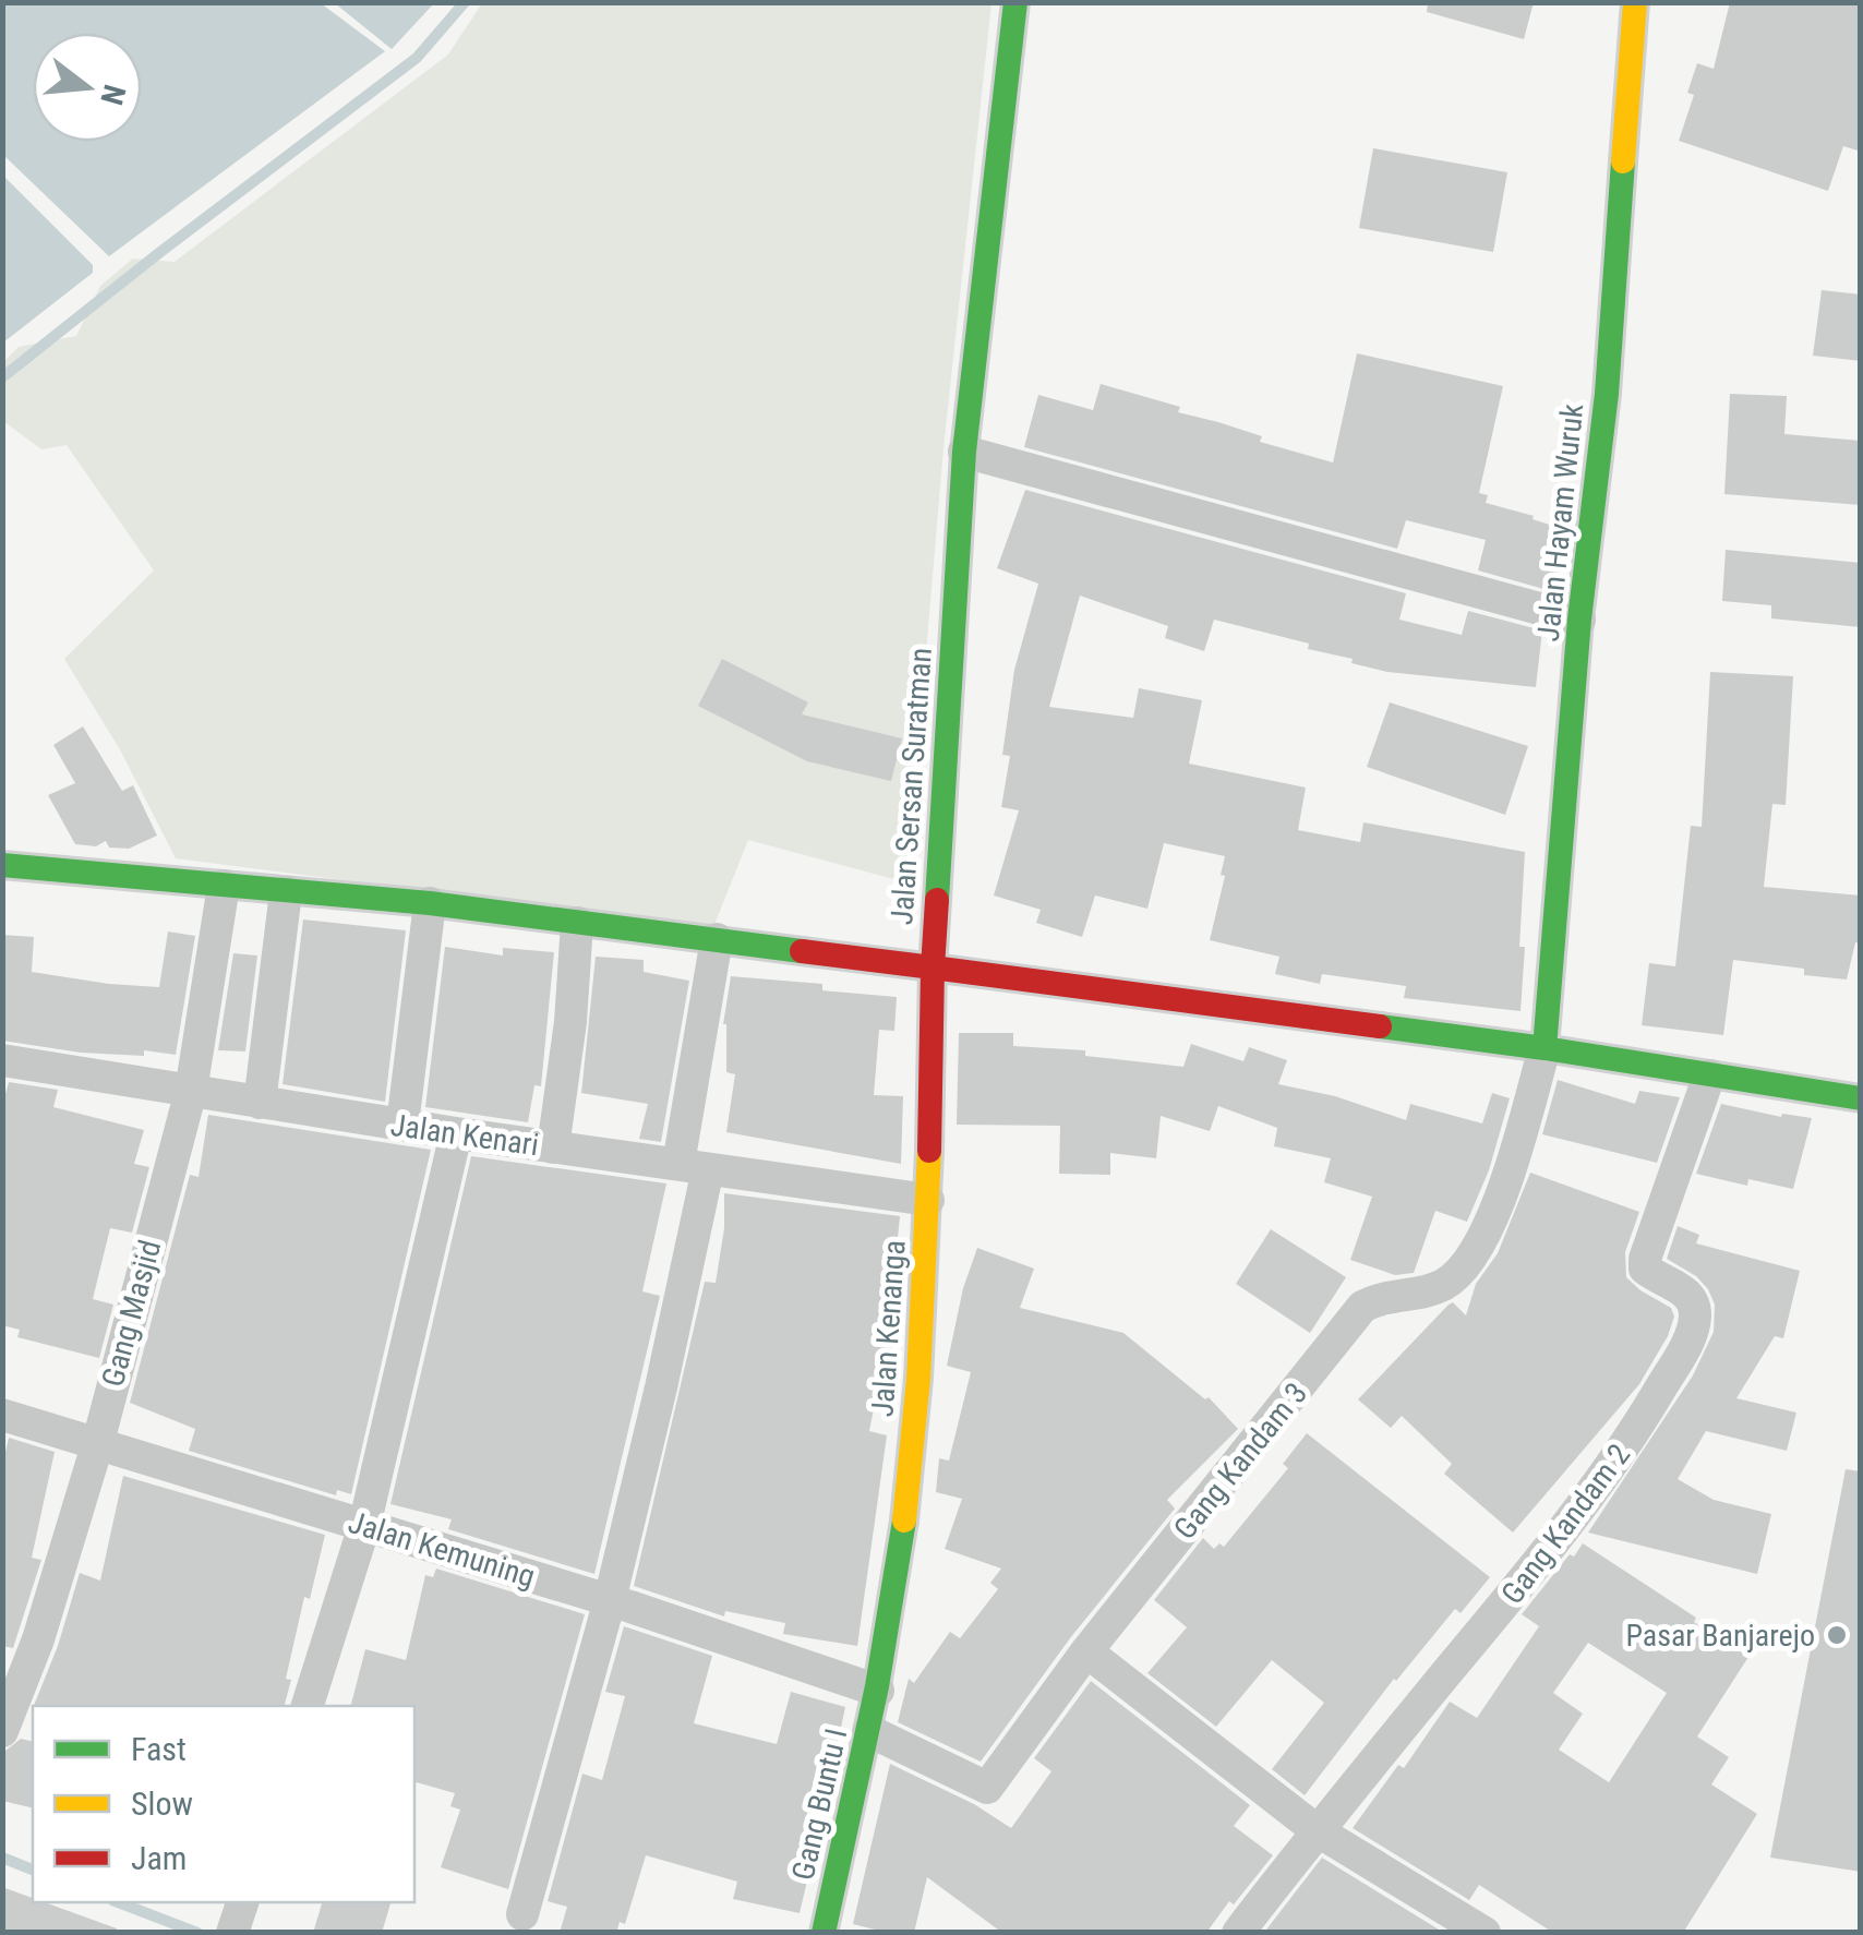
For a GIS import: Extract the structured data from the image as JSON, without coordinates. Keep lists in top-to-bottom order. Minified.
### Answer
{"streets":{"street":["Jalan Hayam Wuruk","Jalan Sersan Suratman","Jalan Kenari","Gang Masjid","Jalan Kenanga","Gang Kandam 3","Gang Kandam 2","Jalan Kemuning","Gang Buntu I"]},"crossings":[["Jalan Hayam Wuruk","Jalan Sersan Suratman"],["Jalan Hayam Wuruk","Gang Kandam 3"],["Jalan Sersan Suratman","Jalan Kenanga"],["Jalan Sersan Suratman","Gang Kandam 3"],["Jalan Sersan Suratman","Gang Kandam 2"],["Jalan Kenari","Gang Masjid"],["Jalan Kenari","Jalan Kenanga"],["Gang Masjid","Jalan Kemuning"],["Jalan Kenanga","Jalan Kemuning"],["Jalan Kenanga","Gang Buntu I"],["Gang Kandam 3","Gang Buntu I"],["Jalan Kemuning","Gang Buntu I"]],"places":["Pasar Banjarejo"],"legend":["Fast","Slow","Jam"],"north":"right"}
